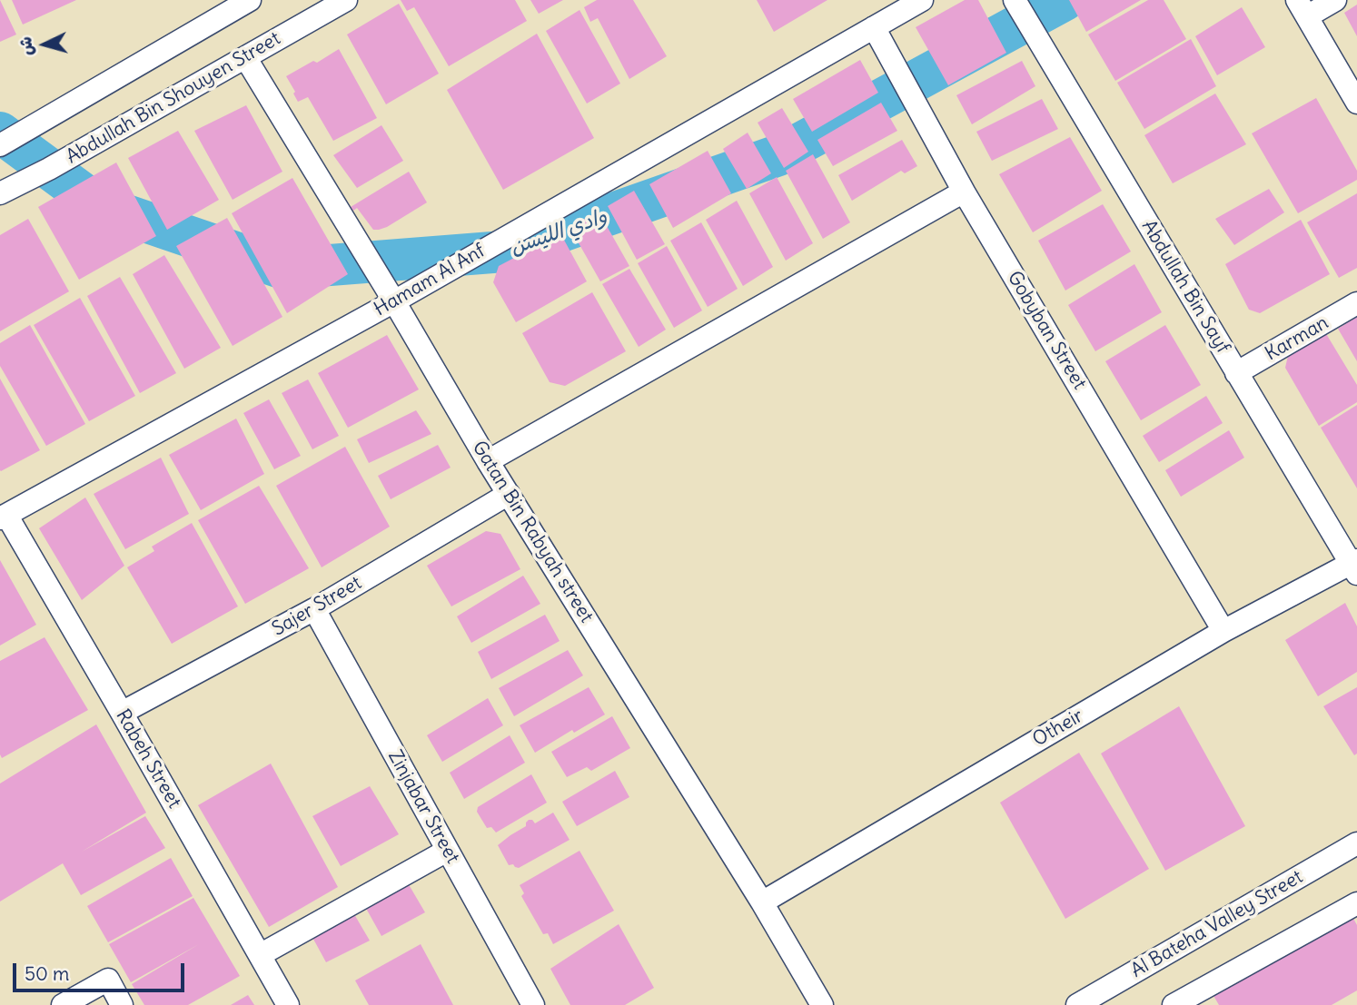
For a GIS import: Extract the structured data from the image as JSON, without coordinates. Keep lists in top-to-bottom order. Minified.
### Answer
{"streets":{"street":["Abdullah Bin Shouyen Street","Hamam Al Anf","Abdullah Bin Sayf","Gobyban Street","Karman","Gatan Bin Rabyah street","Sajer Street","Otheir","Rabeh Street","Zinjabar Street","Al Bateha Valley Street"]},"crossings":[["Abdullah Bin Shouyen Street","Gatan Bin Rabyah street"],["Hamam Al Anf","Gobyban Street"],["Hamam Al Anf","Gatan Bin Rabyah street"],["Hamam Al Anf","Rabeh Street"],["Abdullah Bin Sayf","Karman"],["Abdullah Bin Sayf","Otheir"],["Gobyban Street","Otheir"],["Gatan Bin Rabyah street","Sajer Street"],["Gatan Bin Rabyah street","Otheir"],["Sajer Street","Rabeh Street"],["Sajer Street","Zinjabar Street"]],"water":["وادي الليسن"],"scale_bar":"50 m","north":"left"}
